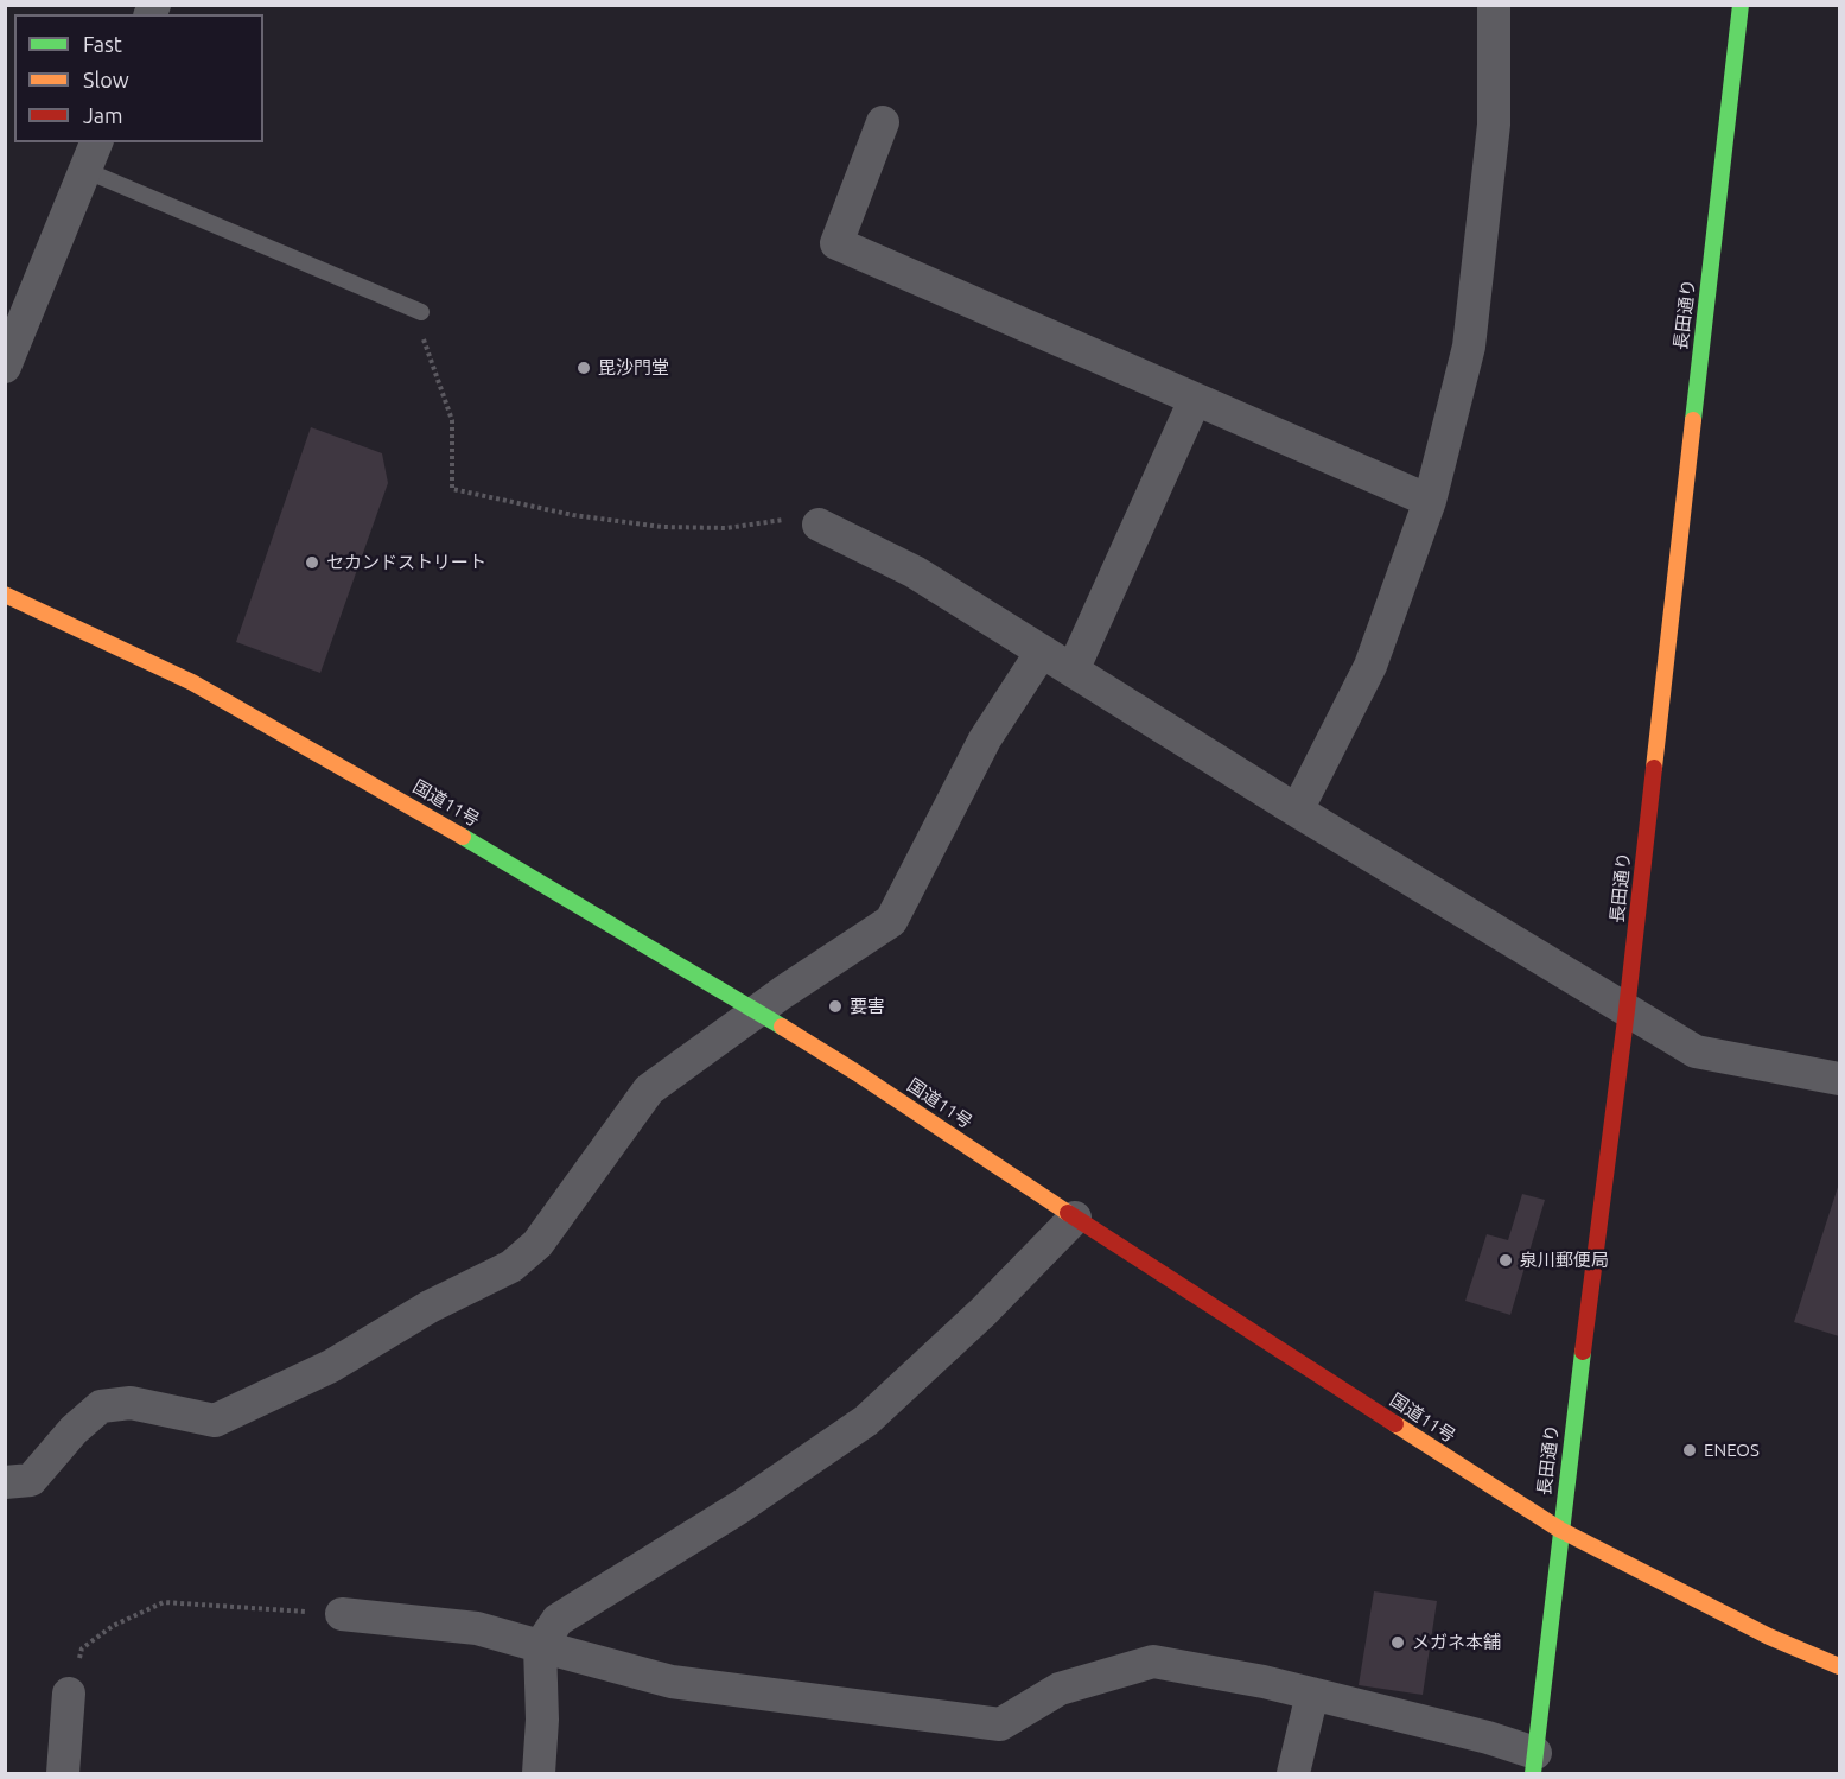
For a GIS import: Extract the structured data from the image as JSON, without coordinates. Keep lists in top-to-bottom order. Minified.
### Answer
{"streets":{"main road":["長田通り","国道11号"]},"crossings":[["長田通り","国道11号"]],"places":["毘沙門堂","セカンドストリート","要害","泉川郵便局","ENEOS","メガネ本舗"],"legend":["Fast","Slow","Jam"]}
